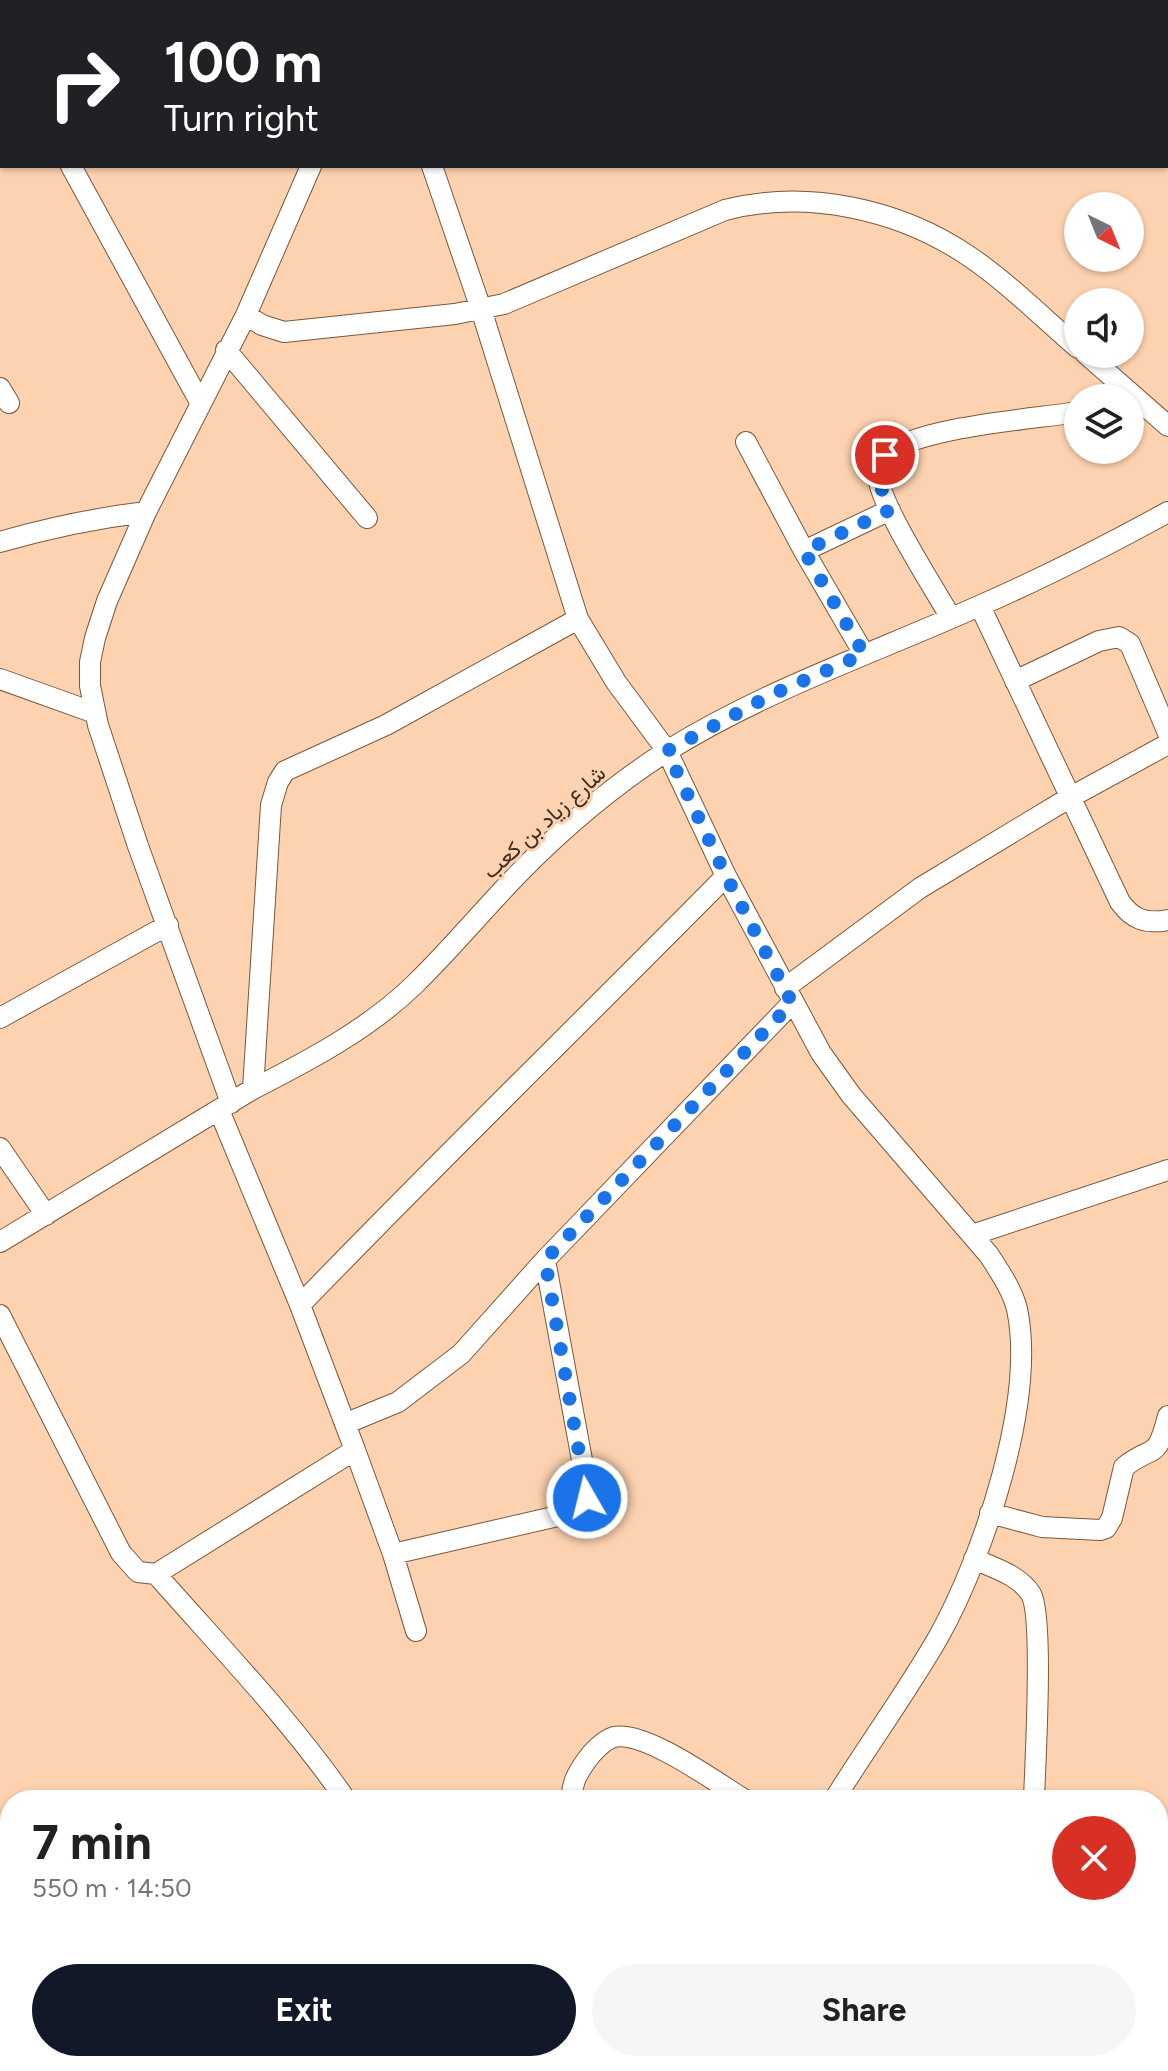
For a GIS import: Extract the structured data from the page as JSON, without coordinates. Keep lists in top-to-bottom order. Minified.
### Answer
{"streets":{"street":["شارع زياد بن كعب"]},"north":"bottom right","page":{"turn":["100 m","Turn right"],"heading":["7 min","550 m · 14:50"],"buttons":["Exit","Share"]}}
